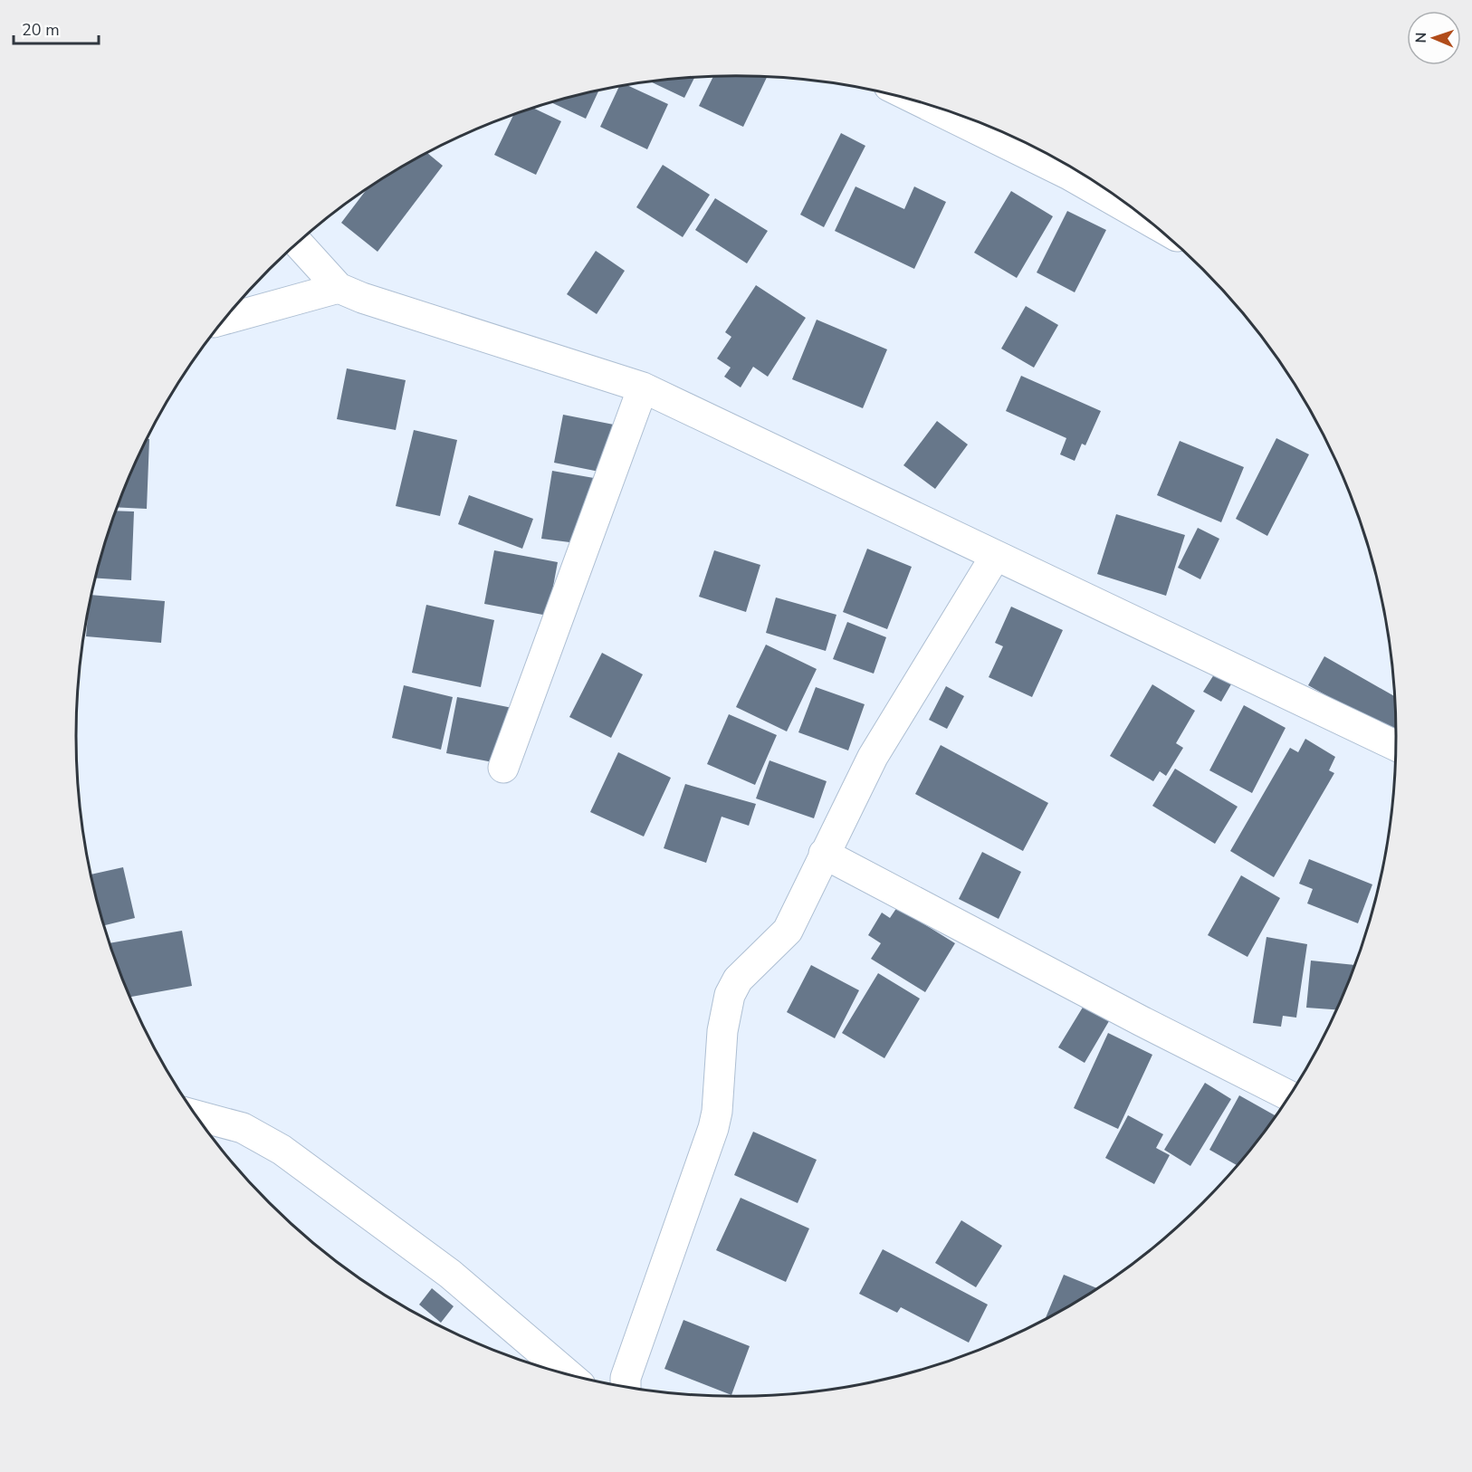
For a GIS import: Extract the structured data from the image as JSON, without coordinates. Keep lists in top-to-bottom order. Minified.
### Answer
{"scale_bar":"20 m","north":"left"}
